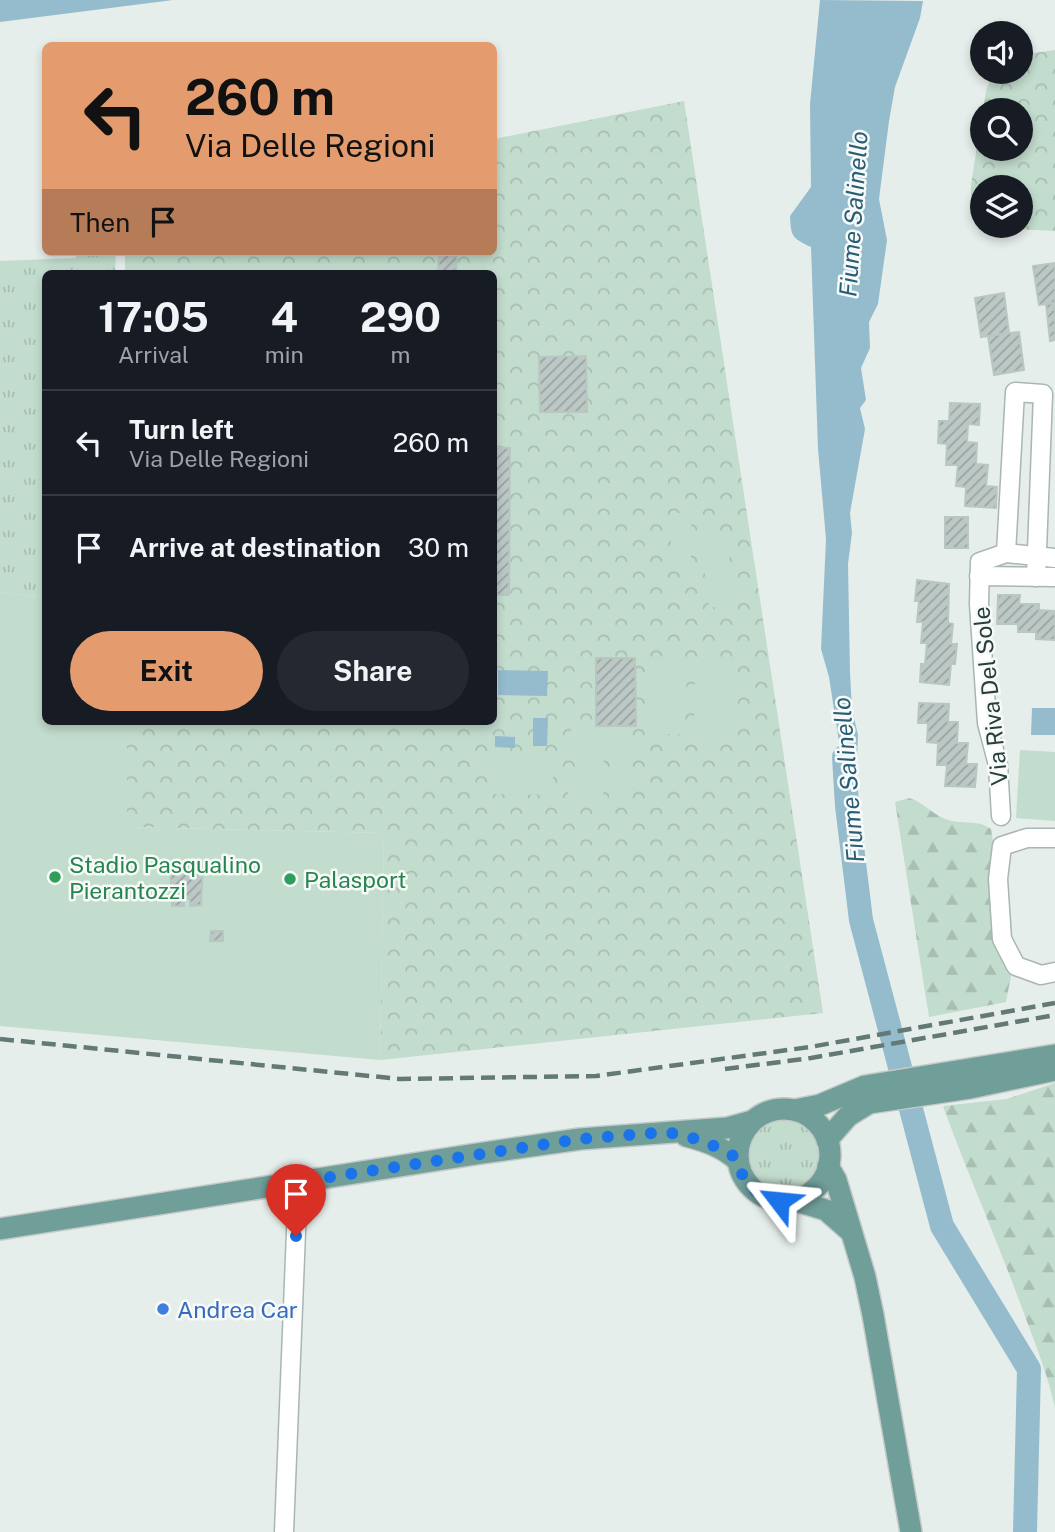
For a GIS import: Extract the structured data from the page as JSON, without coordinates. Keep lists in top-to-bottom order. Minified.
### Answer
{"streets":{"street":["Via Riva Del Sole"]},"water":["Fiume Salinello"],"places":["Stadio Pasqualino Pierantozzi","Palasport","Andrea Car"],"page":{"turn":["260 m","Via Delle Regioni"],"then":"Then","eta":["17:05","Arrival","4","min","290","m"],"list":[{"name":"Turn left","note":"Via Delle Regioni","value":"260 m"},{"name":"Arrive at destination","value":"30 m"}],"buttons":["Exit","Share"]}}
